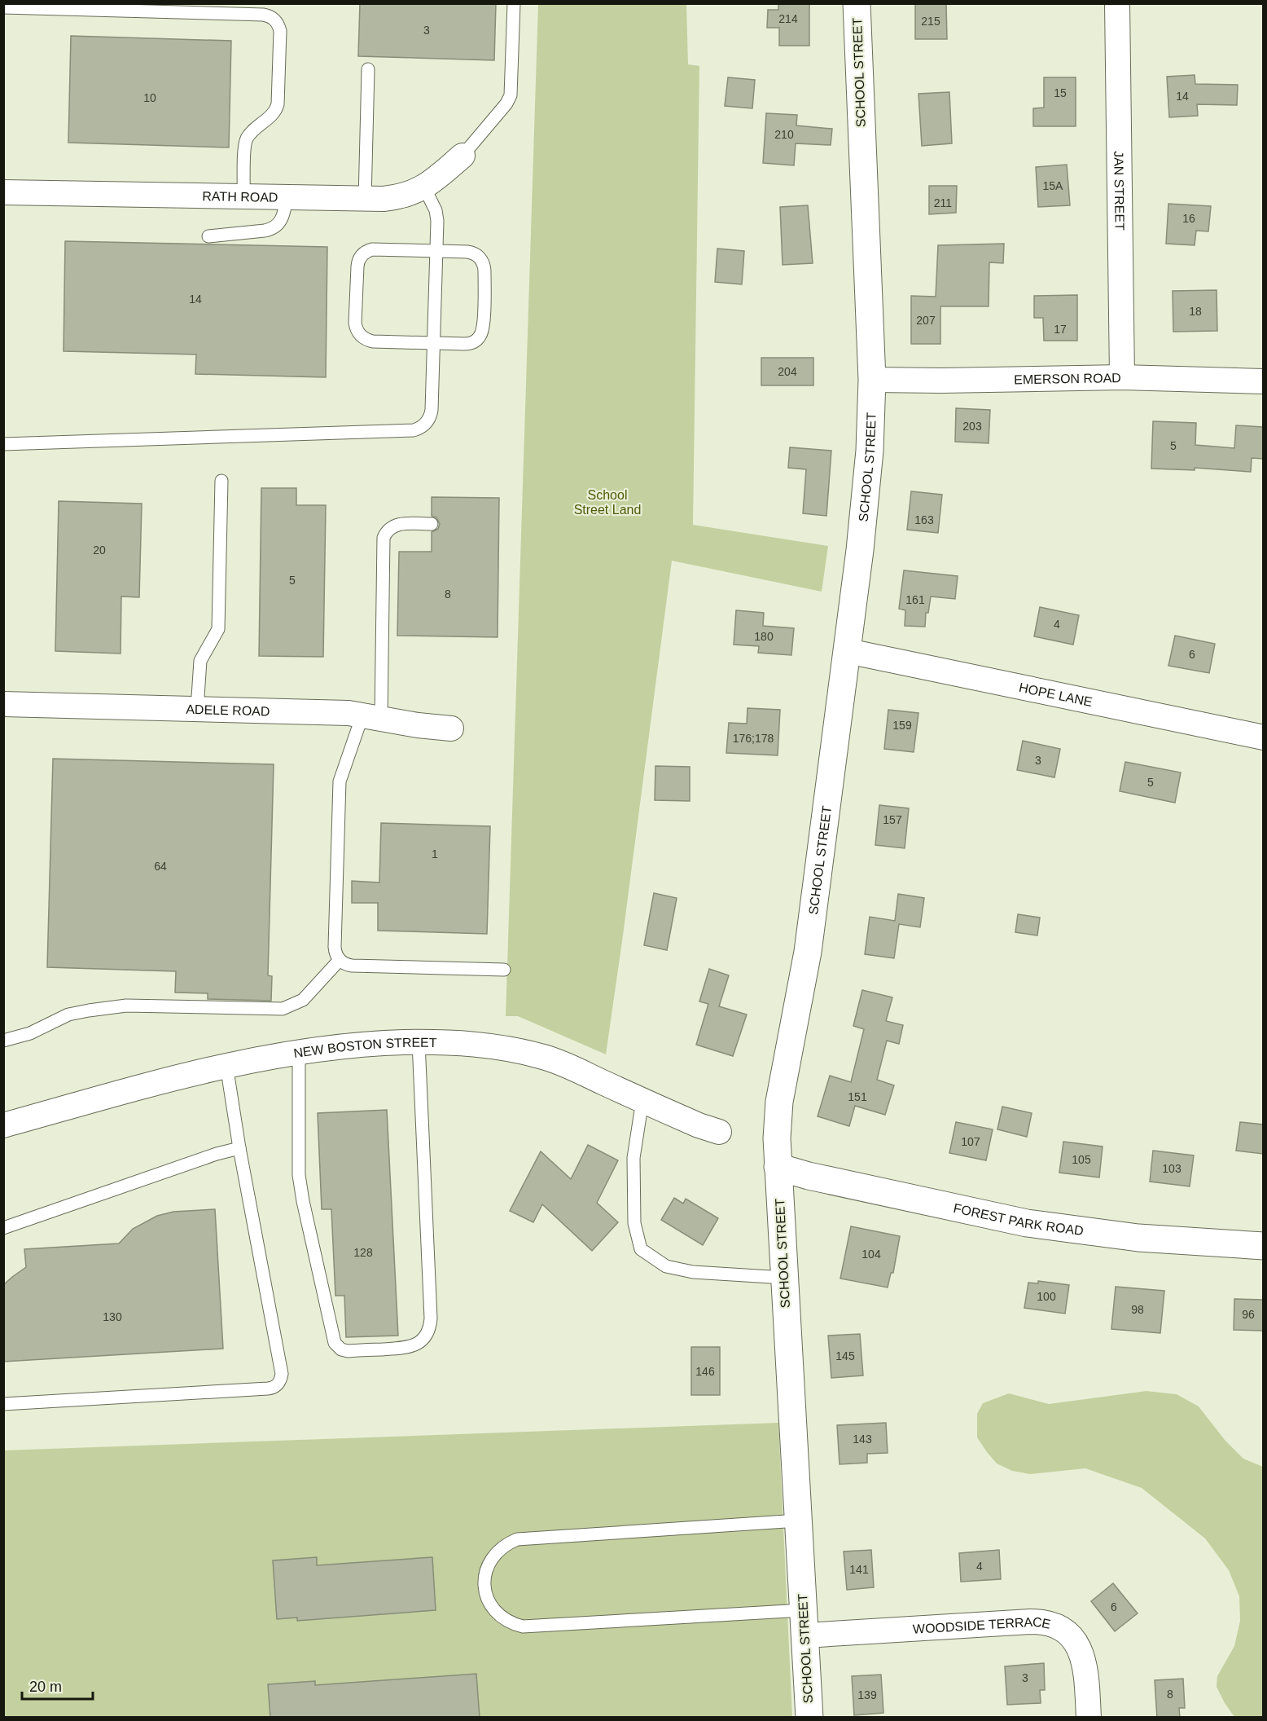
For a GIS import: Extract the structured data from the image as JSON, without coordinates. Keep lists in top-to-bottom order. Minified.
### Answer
{"streets":{"street":["SCHOOL STREET","JAN STREET","RATH ROAD","EMERSON ROAD","HOPE LANE","ADELE ROAD","NEW BOSTON STREET","FOREST PARK ROAD","WOODSIDE TERRACE"]},"crossings":[["SCHOOL STREET","EMERSON ROAD"],["SCHOOL STREET","HOPE LANE"],["SCHOOL STREET","FOREST PARK ROAD"],["SCHOOL STREET","WOODSIDE TERRACE"],["JAN STREET","EMERSON ROAD"]],"parks":["School Street Land"],"house_numbers":["214","215","3","15","14","10","210","15A","211","16","14","18","207","17","204","203","5","163","20","5","8","161","4","180","6","159","176;178","3","5","157","1","64","151","107","105","103","128","104","100","98","96","130","145","146","143","4","141","6","3","8","139"],"scale_bar":"20 m"}
